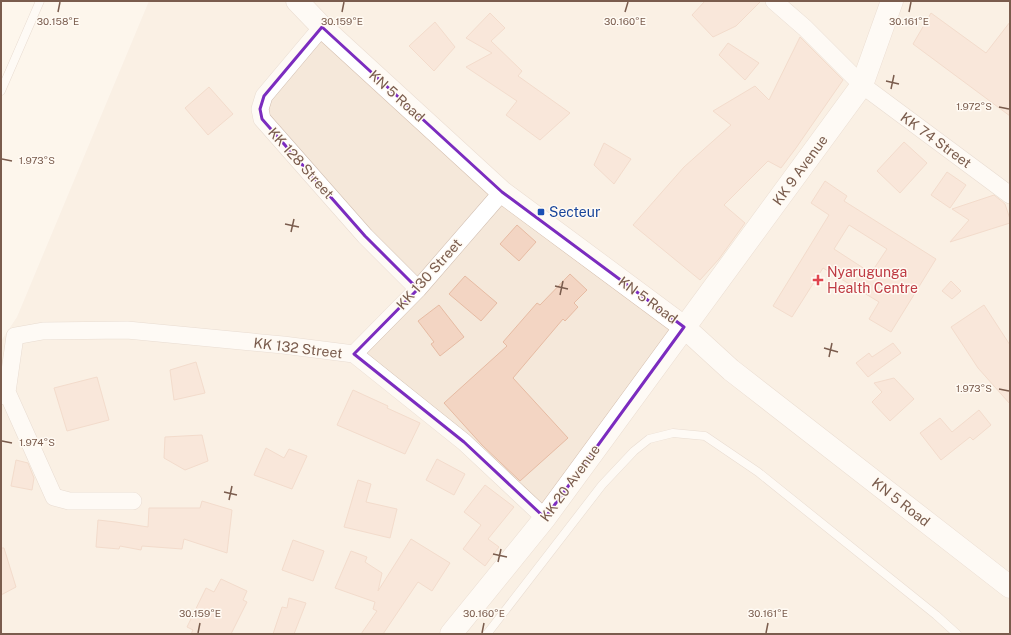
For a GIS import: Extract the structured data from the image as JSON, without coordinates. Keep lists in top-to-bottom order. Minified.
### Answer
{"streets":{"main road":["KN 5 Road","KK 9 Avenue","KK 20 Avenue"],"street":["KK 74 Street","KK 128 Street","KK 130 Street","KK 132 Street"]},"crossings":[["KN 5 Road","KK 128 Street"],["KN 5 Road","KK 9 Avenue"],["KN 5 Road","KK 130 Street"],["KN 5 Road","KK 20 Avenue"],["KK 74 Street","KK 9 Avenue"],["KK 128 Street","KK 130 Street"],["KK 9 Avenue","KK 20 Avenue"],["KK 130 Street","KK 132 Street"],["KK 132 Street","KK 20 Avenue"]],"places":{"transit":["Secteur"],"health":["Nyarugunga Health Centre"]},"coordinates":["30.158°E","30.159°E","30.160°E","30.161°E","1.972°S","1.973°S","1.974°S"]}
